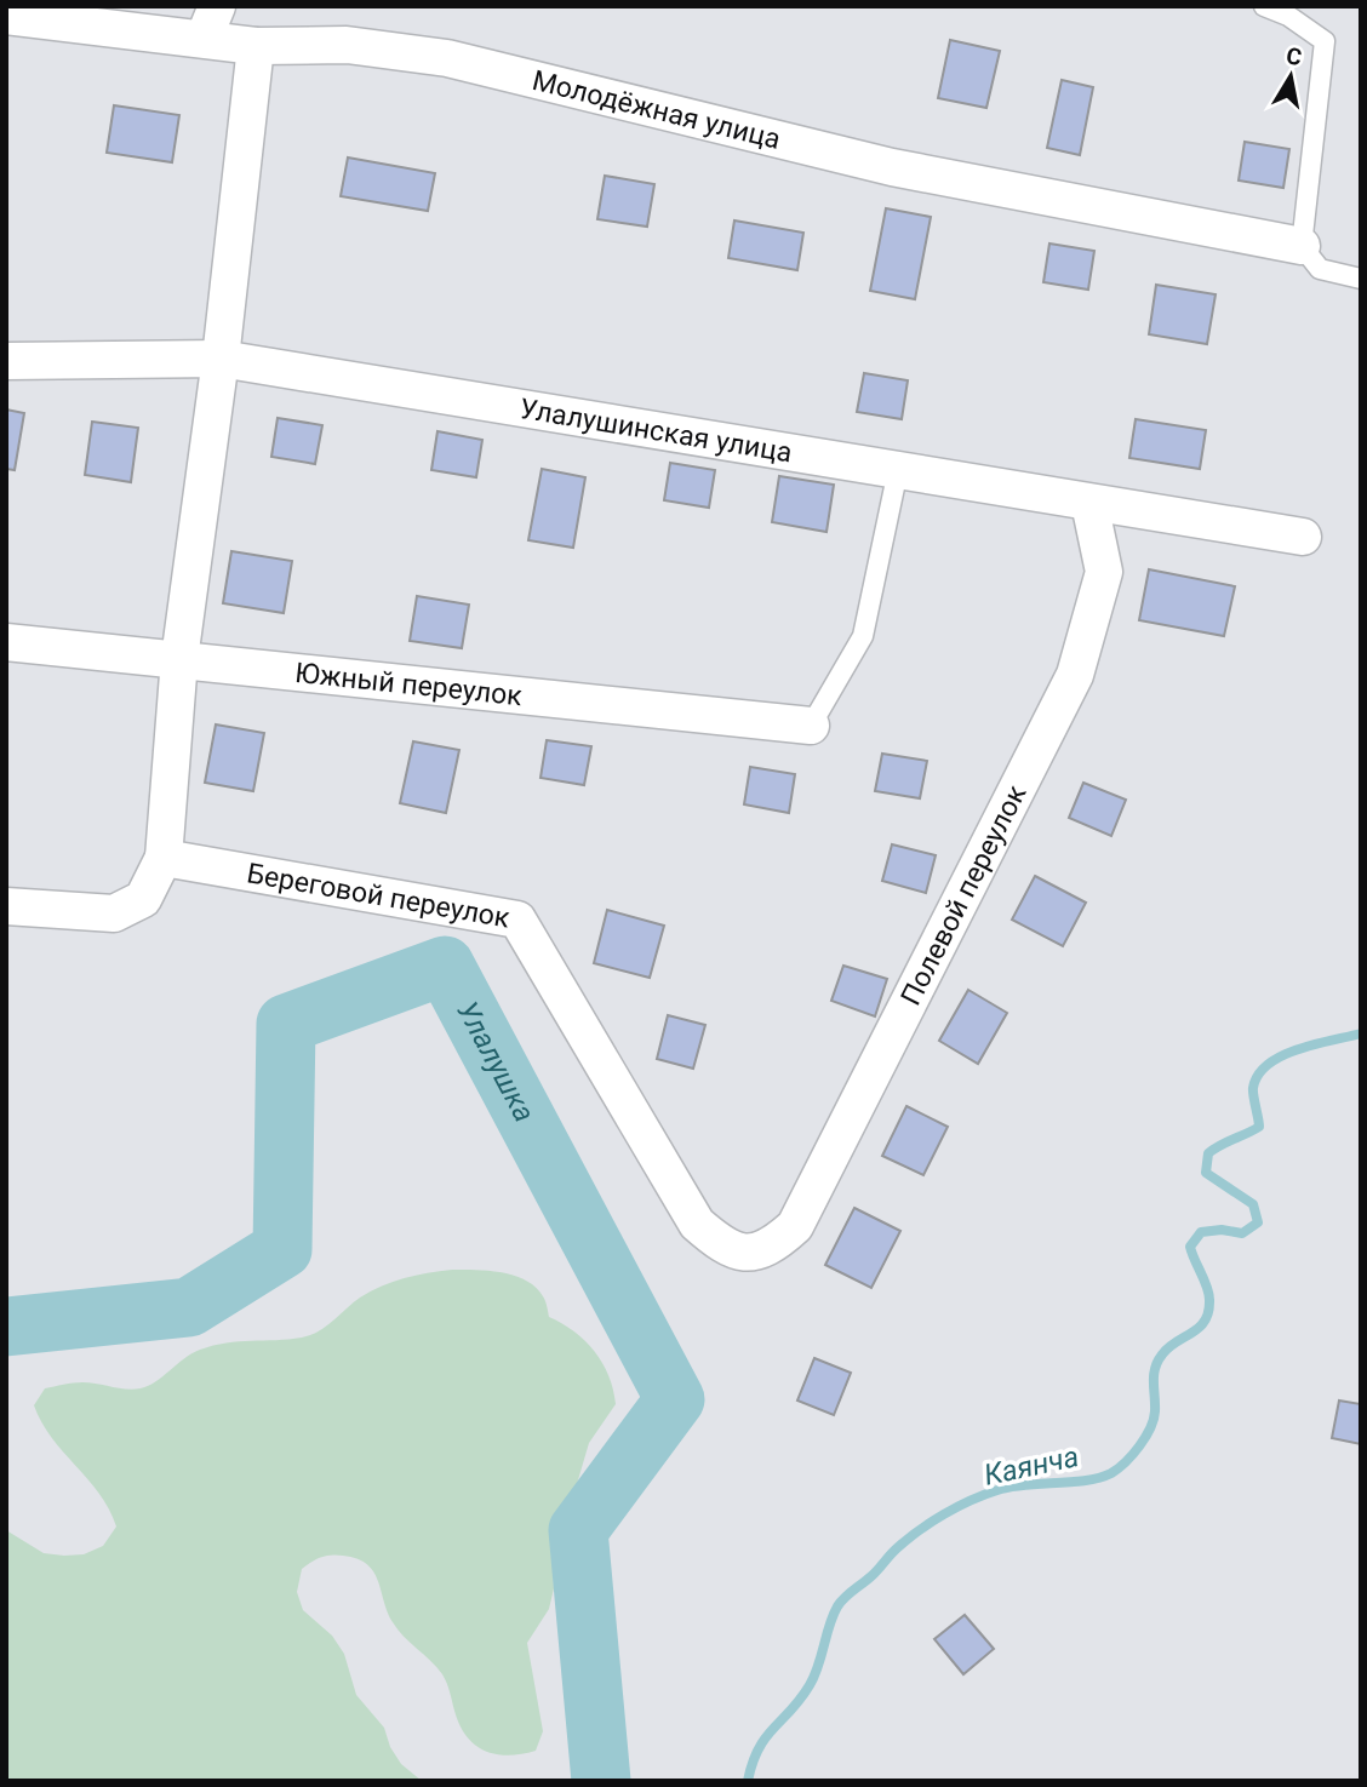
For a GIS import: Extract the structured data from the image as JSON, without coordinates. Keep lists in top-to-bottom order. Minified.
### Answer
{"streets":{"street":["Молодёжная улица","Улалушинская улица","Южный переулок","Полевой переулок","Береговой переулок"]},"crossings":[["Улалушинская улица","Полевой переулок"],["Полевой переулок","Береговой переулок"]],"water":["Улалушка","Каянча"],"north":"top"}
